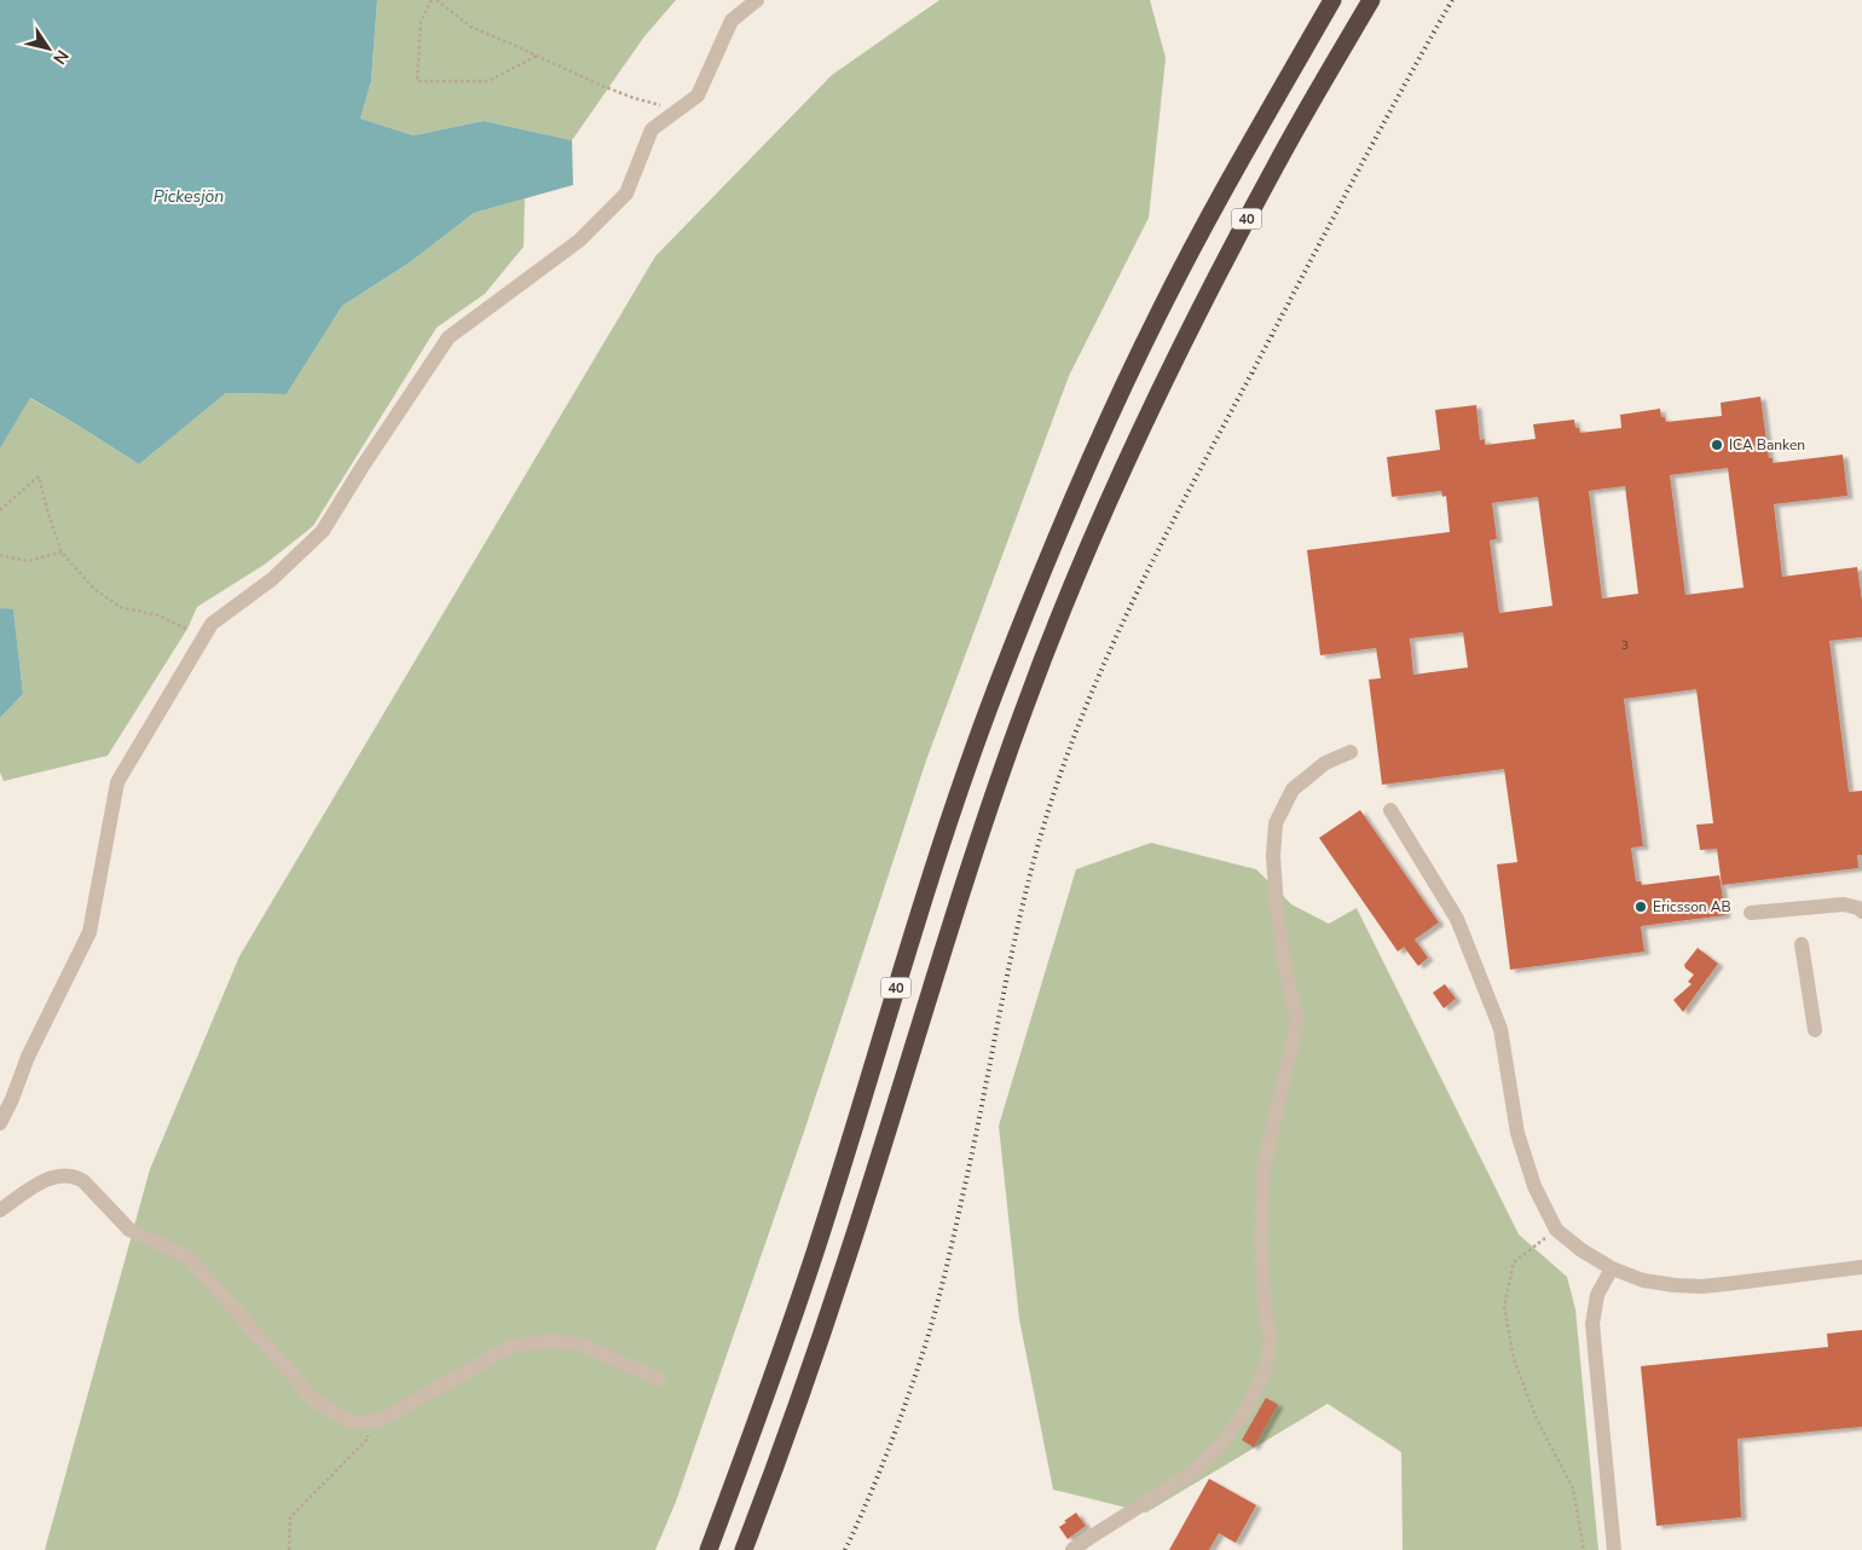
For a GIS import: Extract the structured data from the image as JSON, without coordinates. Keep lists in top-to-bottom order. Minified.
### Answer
{"streets":{"highway":["40"]},"water":["Pickesjön"],"places":["ICA Banken","Ericsson AB"],"house_numbers":["3"],"north":"bottom right"}
